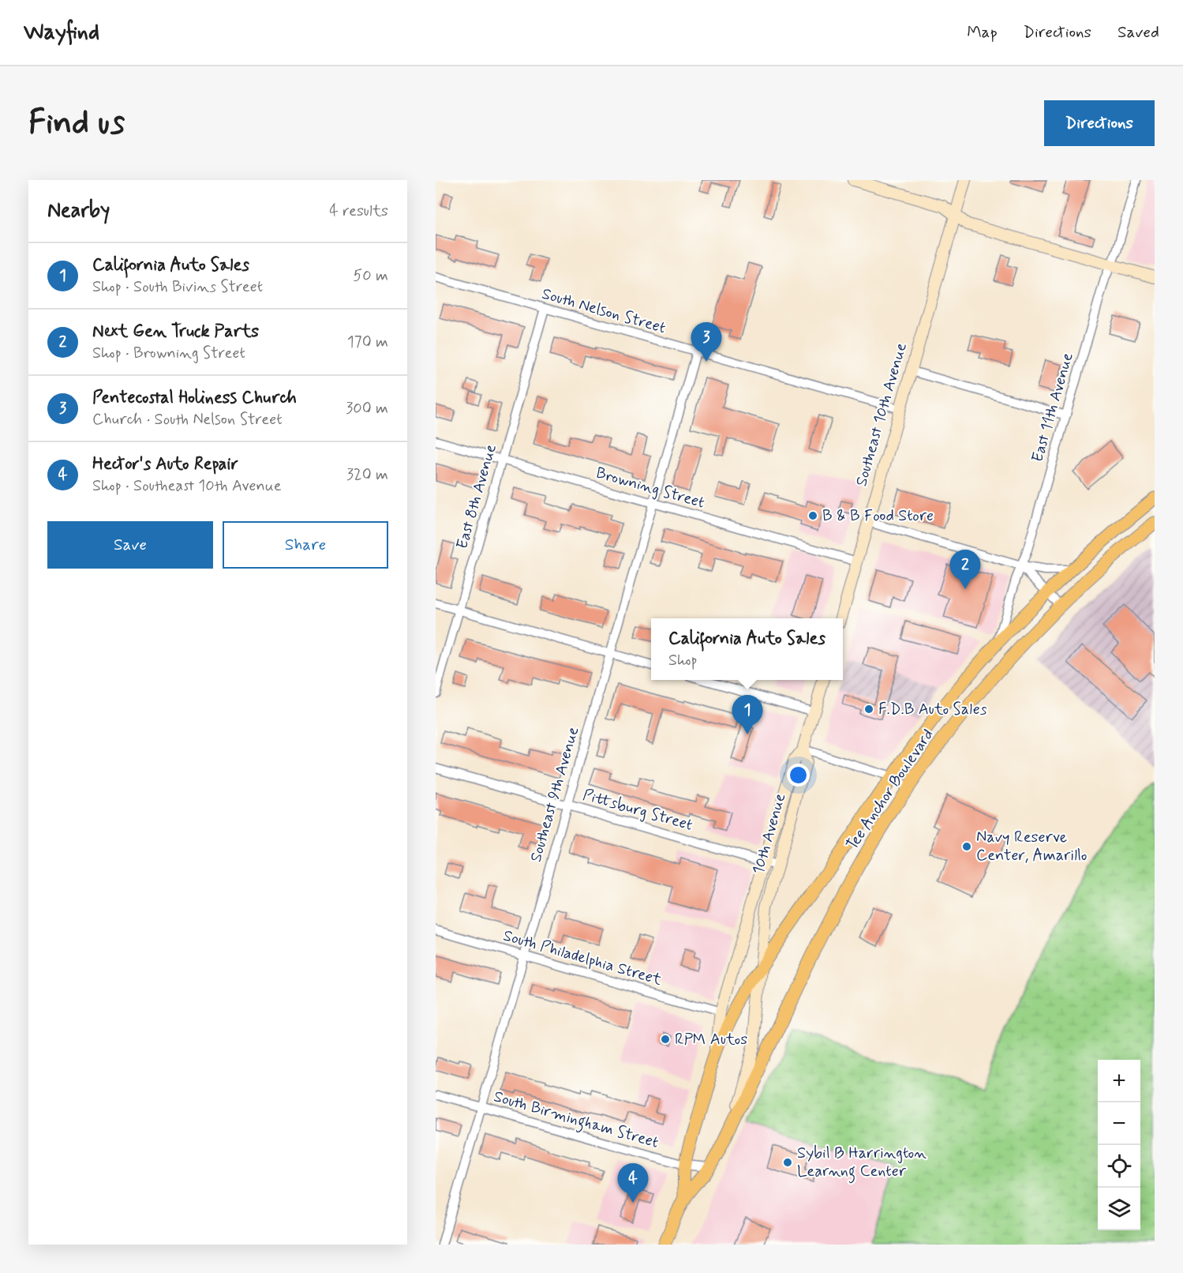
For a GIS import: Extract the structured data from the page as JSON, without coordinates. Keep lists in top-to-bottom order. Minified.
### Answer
{"streets":{"main road":["Southeast 10th Avenue","Tee Anchor Boulevard","10th Avenue"],"street":["South Nelson Street","East 11th Avenue","Browning Street","East 8th Avenue","Southeast 9th Avenue","Pittsburg Street","South Philadelphia Street","South Birmingham Street"]},"crossings":[["South Nelson Street","Southeast 10th Avenue"],["South Nelson Street","East 8th Avenue"],["South Nelson Street","Southeast 9th Avenue"],["East 11th Avenue","Tee Anchor Boulevard"],["Southeast 10th Avenue","Browning Street"],["Browning Street","East 8th Avenue"],["Browning Street","Southeast 9th Avenue"],["Tee Anchor Boulevard","10th Avenue"],["Southeast 9th Avenue","Pittsburg Street"],["Southeast 9th Avenue","South Philadelphia Street"],["Southeast 9th Avenue","South Birmingham Street"],["Pittsburg Street","10th Avenue"],["10th Avenue","South Philadelphia Street"]],"places":["B & B Food Store","F.D.B Auto Sales","Navy Reserve Center, Amarillo","RPM Autos","Sybil B Harrington Learnng Center"],"page":{"header":"Wayfind","nav":["Map","Directions","Saved"],"buttons":["Directions",["Save","Share"]],"title":"Find us","heading":["Nearby","4 results"],"list":[{"mark":"1","name":"California Auto Sales","note":"Shop · South Bivins Street","value":"50 m"},{"mark":"2","name":"Next Gen Truck Parts","note":"Shop · Browning Street","value":"170 m"},{"mark":"3","name":"Pentecostal Holiness Church","note":"Church · South Nelson Street","value":"300 m"},{"mark":"4","name":"Hector's Auto Repair","note":"Shop · Southeast 10th Avenue","value":"320 m"}],"pins":["3","2","1","4"],"popup":["California Auto Sales","Shop"],"map_buttons":["+","−"]}}
